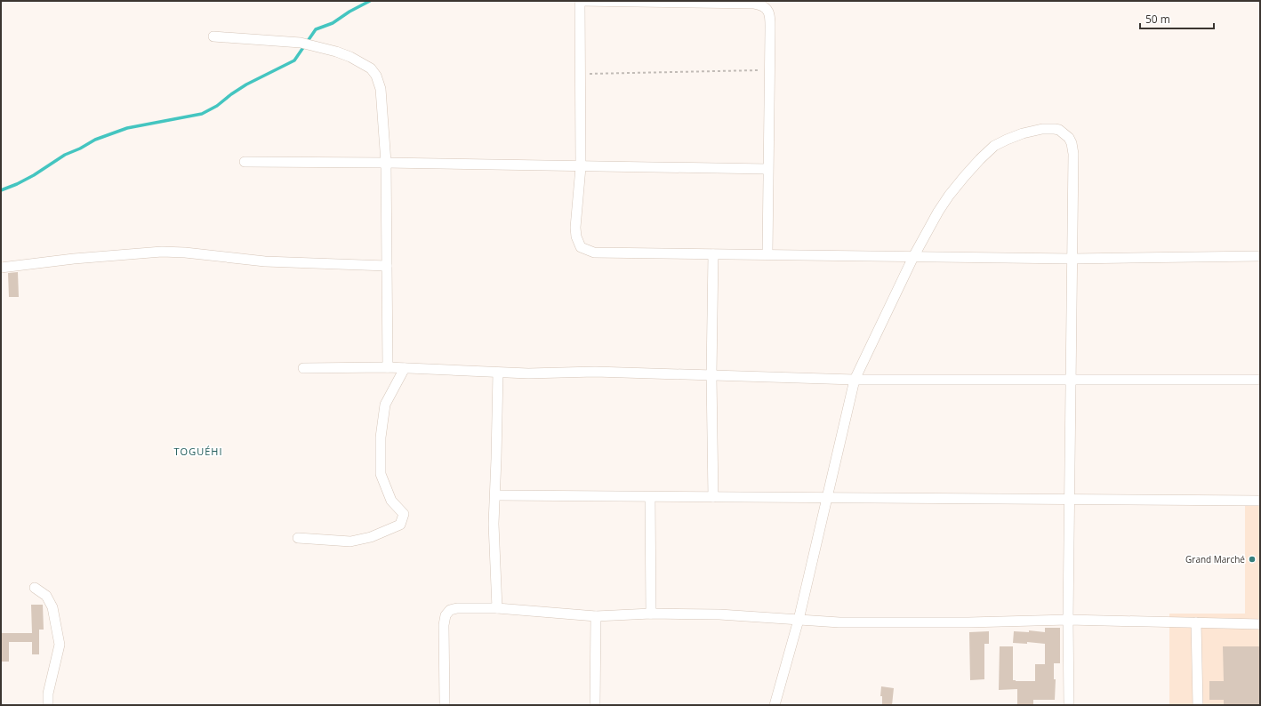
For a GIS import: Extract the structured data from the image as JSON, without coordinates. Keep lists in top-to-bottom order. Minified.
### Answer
{"districts":["TOGUÉHI"],"places":["Grand Marché"],"scale_bar":"50 m"}
